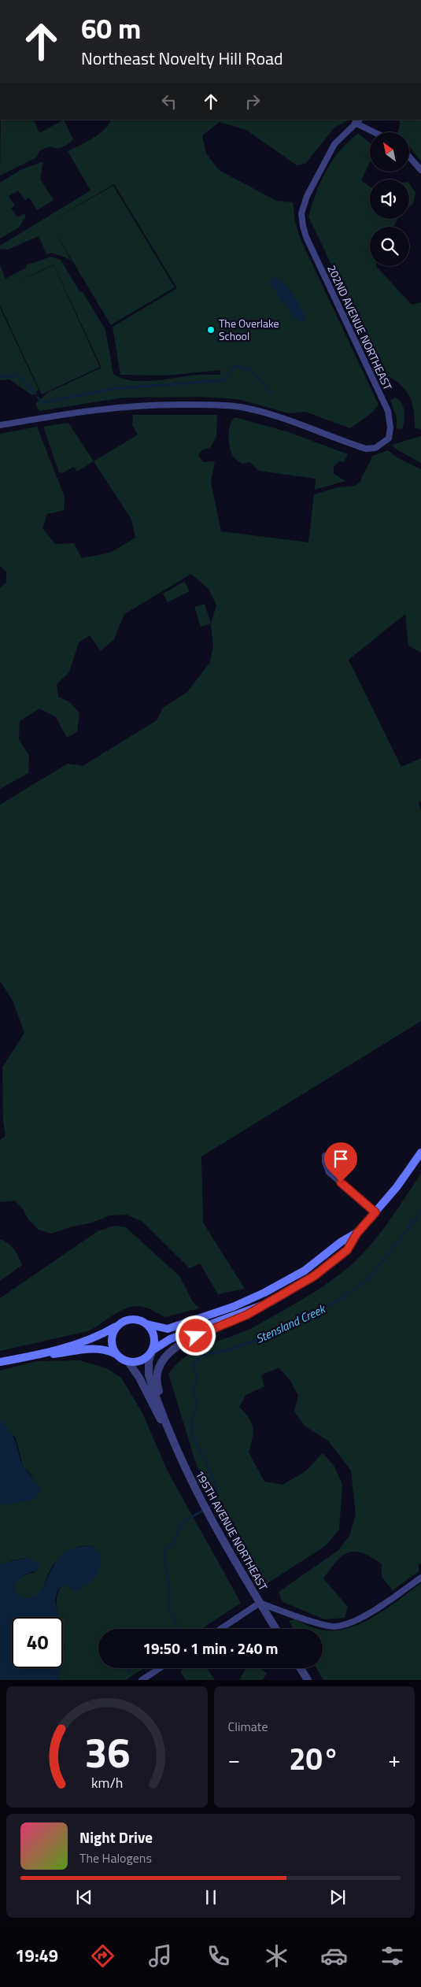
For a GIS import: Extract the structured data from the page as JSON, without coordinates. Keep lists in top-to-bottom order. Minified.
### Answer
{"streets":{"street":["202ND AVENUE NORTHEAST","195TH AVENUE NORTHEAST"]},"water":["Stensland Creek"],"places":["The Overlake School"],"north":"top left","page":{"turn":["60 m","Northeast Novelty Hill Road"],"limit":"40","trip":"19:50 · 1 min · 240 m","tile":"Climate","heat":["−","20°","+"],"song":["Night Drive","The Halogens"],"tabs":"19:49","gauge":["36","km/h"]}}
